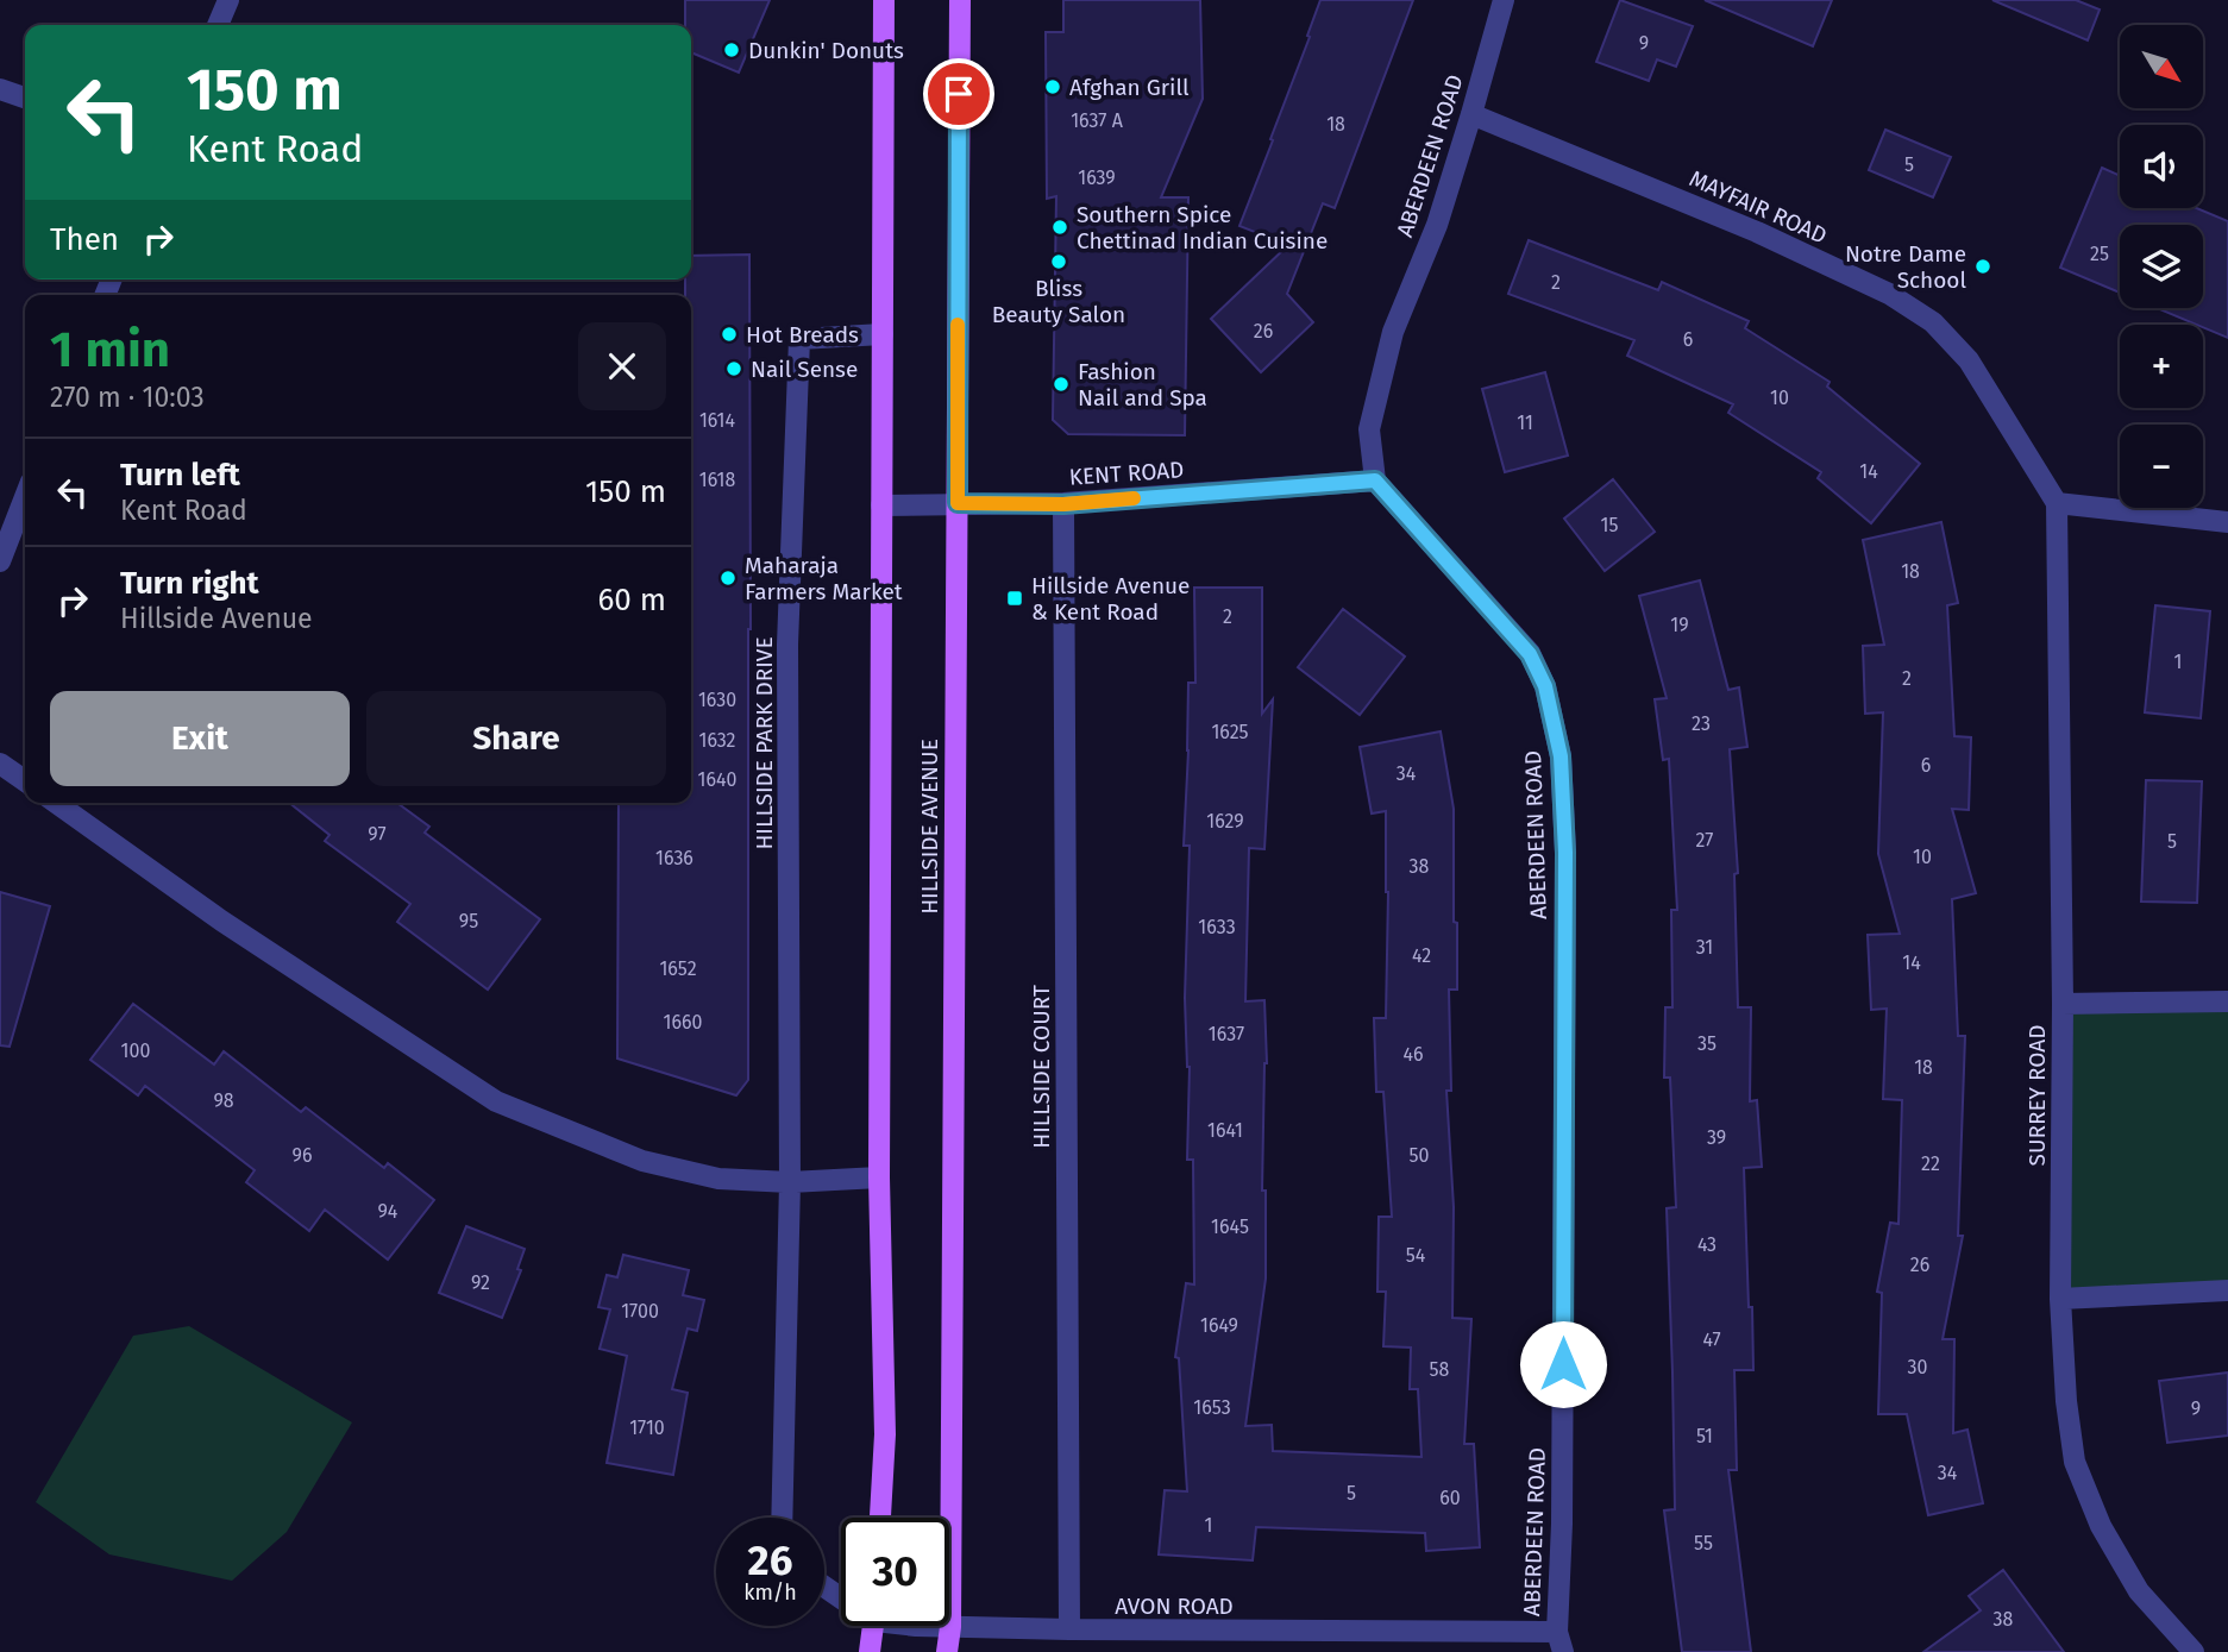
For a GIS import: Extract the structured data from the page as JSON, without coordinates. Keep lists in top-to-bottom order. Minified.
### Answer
{"streets":{"main road":["HILLSIDE AVENUE"],"street":["ABERDEEN ROAD","MAYFAIR ROAD","KENT ROAD","HILLSIDE PARK DRIVE","HILLSIDE COURT","SURREY ROAD","AVON ROAD"]},"crossings":[["ABERDEEN ROAD","MAYFAIR ROAD"],["ABERDEEN ROAD","KENT ROAD"],["ABERDEEN ROAD","AVON ROAD"],["MAYFAIR ROAD","SURREY ROAD"],["KENT ROAD","HILLSIDE AVENUE"],["KENT ROAD","HILLSIDE COURT"],["HILLSIDE PARK DRIVE","HILLSIDE AVENUE"],["HILLSIDE AVENUE","AVON ROAD"],["HILLSIDE COURT","AVON ROAD"]],"places":{"other":["Dunkin' Donuts","Afghan Grill","Southern Spice Chettinad Indian Cuisine","Bliss Beauty Salon","Notre Dame School","Hot Breads","Nail Sense","Fashion Nail and Spa","Maharaja Farmers Market"],"transit":["Hillside Avenue & Kent Road"]},"house_numbers":["9","1637 A","18","5","1639","25","2","26","6","10","1614","11","14","1618","15","18","2","19","1","2","1630","23","1625","1632","6","34","1640","1629","97","27","5","10","1636","38","95","1633","31","42","14","1652","1660","1637","35","100","46","18","98","1641","39","96","50","22","94","1645","43","54","26","92","1700","1649","47","30","58","1653","9","1710","51","34","5","60","1","55","38"],"north":"bottom right","page":{"map_buttons":["+","−"],"turn":["150 m","Kent Road"],"then":"Then","heading":["1 min","270 m · 10:03"],"list":[{"name":"Turn left","note":"Kent Road","value":"150 m"},{"name":"Turn right","note":"Hillside Avenue","value":"60 m"}],"buttons":["Exit","Share"],"speed":"26 km/h","limit":"30"}}
